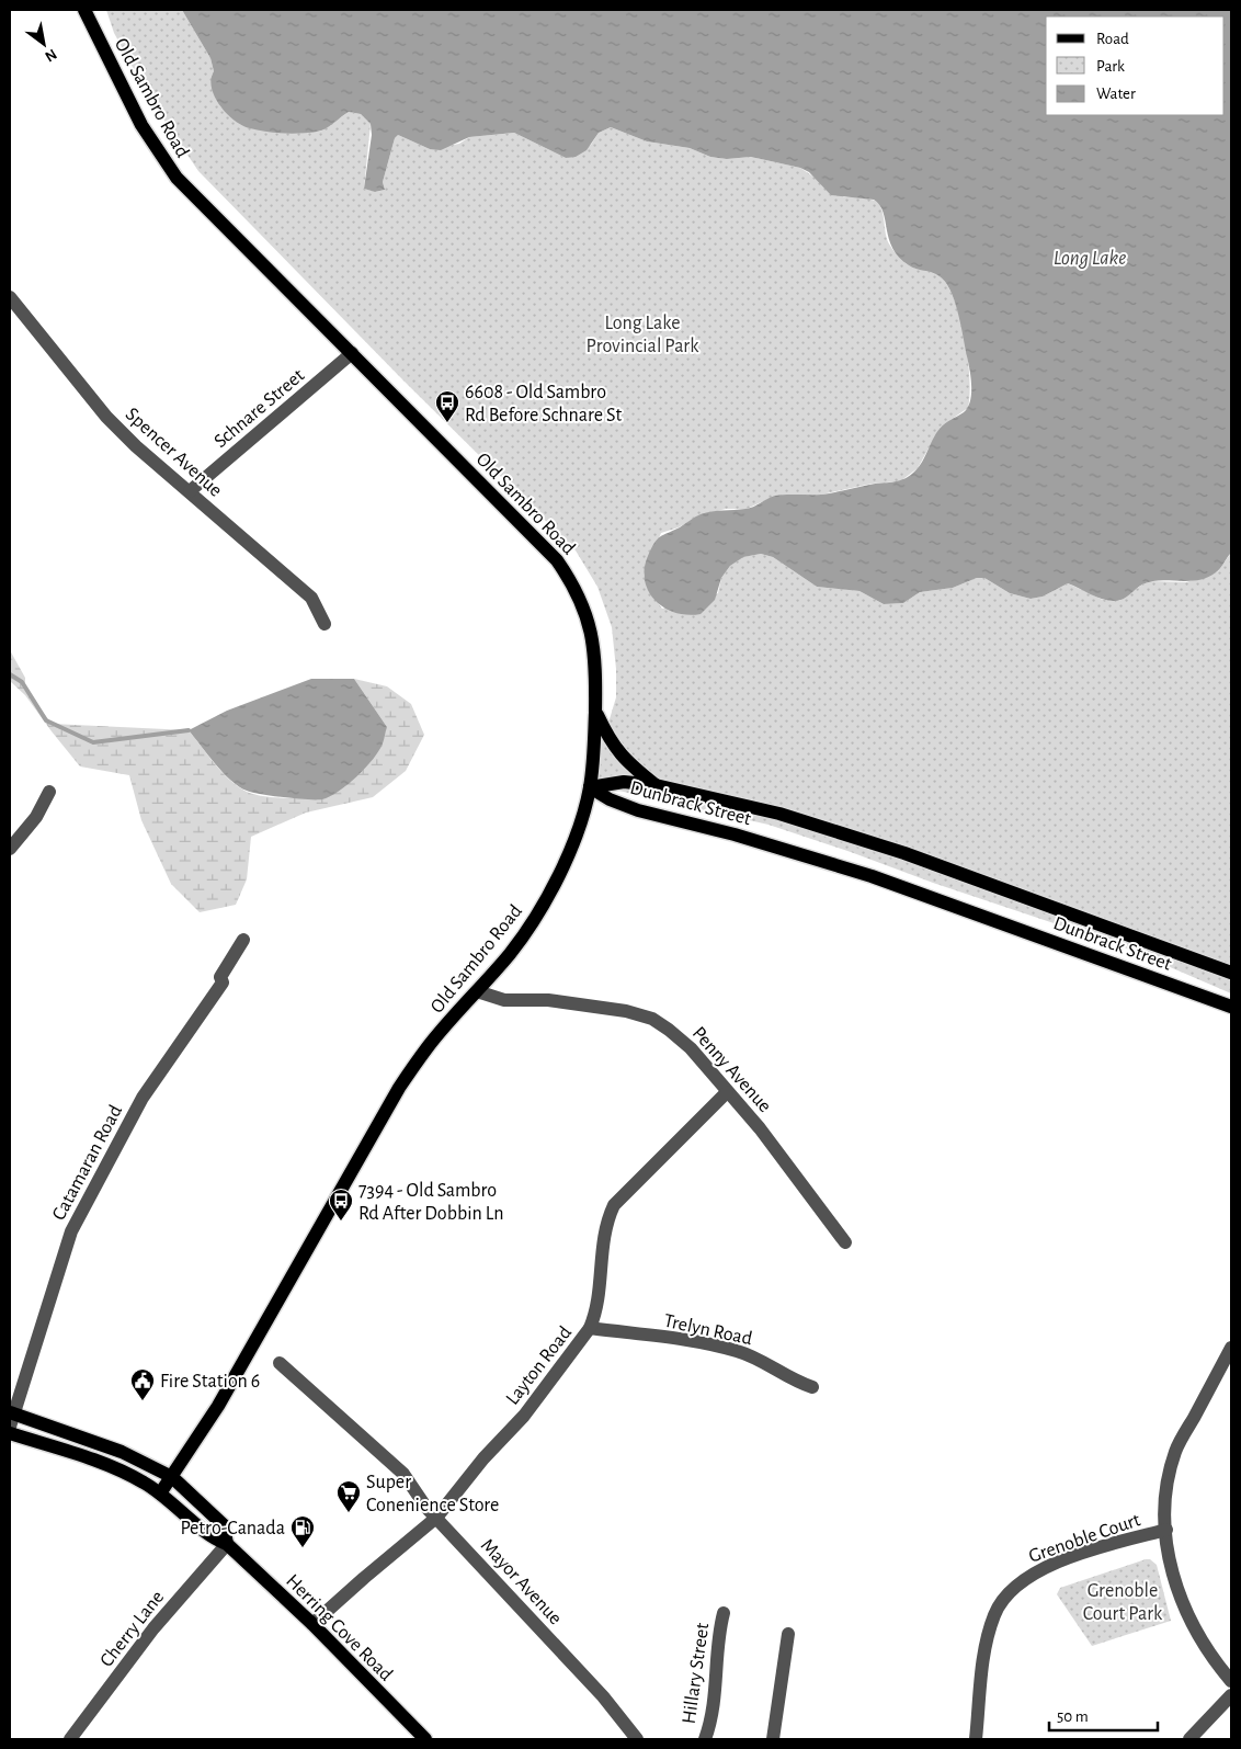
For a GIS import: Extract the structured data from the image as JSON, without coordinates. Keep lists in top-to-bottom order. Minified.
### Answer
{"streets":{"main road":["Old Sambro Road","Dunbrack Street","Herring Cove Road"],"street":["Schnare Street","Spencer Avenue","Penny Avenue","Catamaran Road","Trelyn Road","Layton Road","Grenoble Court","Mayor Avenue","Cherry Lane","Hillary Street"]},"crossings":[["Old Sambro Road","Schnare Street"],["Old Sambro Road","Dunbrack Street"],["Old Sambro Road","Penny Avenue"],["Old Sambro Road","Herring Cove Road"],["Schnare Street","Spencer Avenue"],["Penny Avenue","Layton Road"],["Catamaran Road","Herring Cove Road"],["Trelyn Road","Layton Road"],["Layton Road","Mayor Avenue"],["Layton Road","Herring Cove Road"],["Herring Cove Road","Cherry Lane"]],"water":["Long Lake"],"parks":["Long Lake Provincial Park","Grenoble Court Park"],"places":{"bus stop":["6608 - Old Sambro Rd Before Schnare St","7394 - Old Sambro Rd After Dobbin Ln"],"public building":["Fire Station 6"],"supermarket":["Super Conenience Store"],"fuel station":["Petro-Canada"]},"legend":["Road","Park","Water"],"scale_bar":"50 m","north":"bottom right"}
